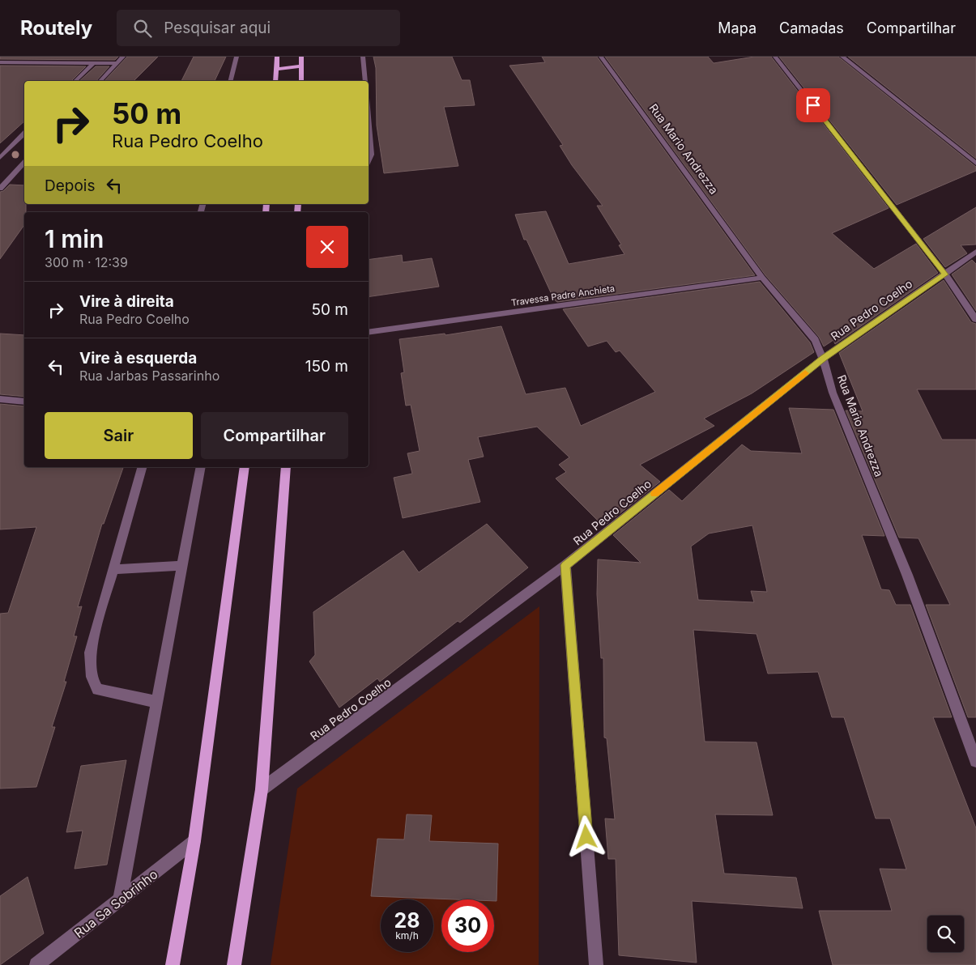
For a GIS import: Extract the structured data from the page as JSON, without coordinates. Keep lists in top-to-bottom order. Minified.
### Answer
{"streets":{"street":["Rua Mario Andrezza","Travessa Padre Anchieta","Rua Pedro Coelho","Rua Sa Sobrinho"]},"crossings":[["Rua Mario Andrezza","Travessa Padre Anchieta"],["Rua Mario Andrezza","Rua Pedro Coelho"]],"page":{"header":"Routely","search":"Pesquisar aqui","nav":["Mapa","Camadas","Compartilhar"],"turn":["50 m","Rua Pedro Coelho"],"then":"Depois","heading":["1 min","300 m · 12:39"],"list":[{"name":"Vire à direita","note":"Rua Pedro Coelho","value":"50 m"},{"name":"Vire à esquerda","note":"Rua Jarbas Passarinho","value":"150 m"}],"buttons":["Sair","Compartilhar"],"speed":"28 km/h","limit":"30"}}
